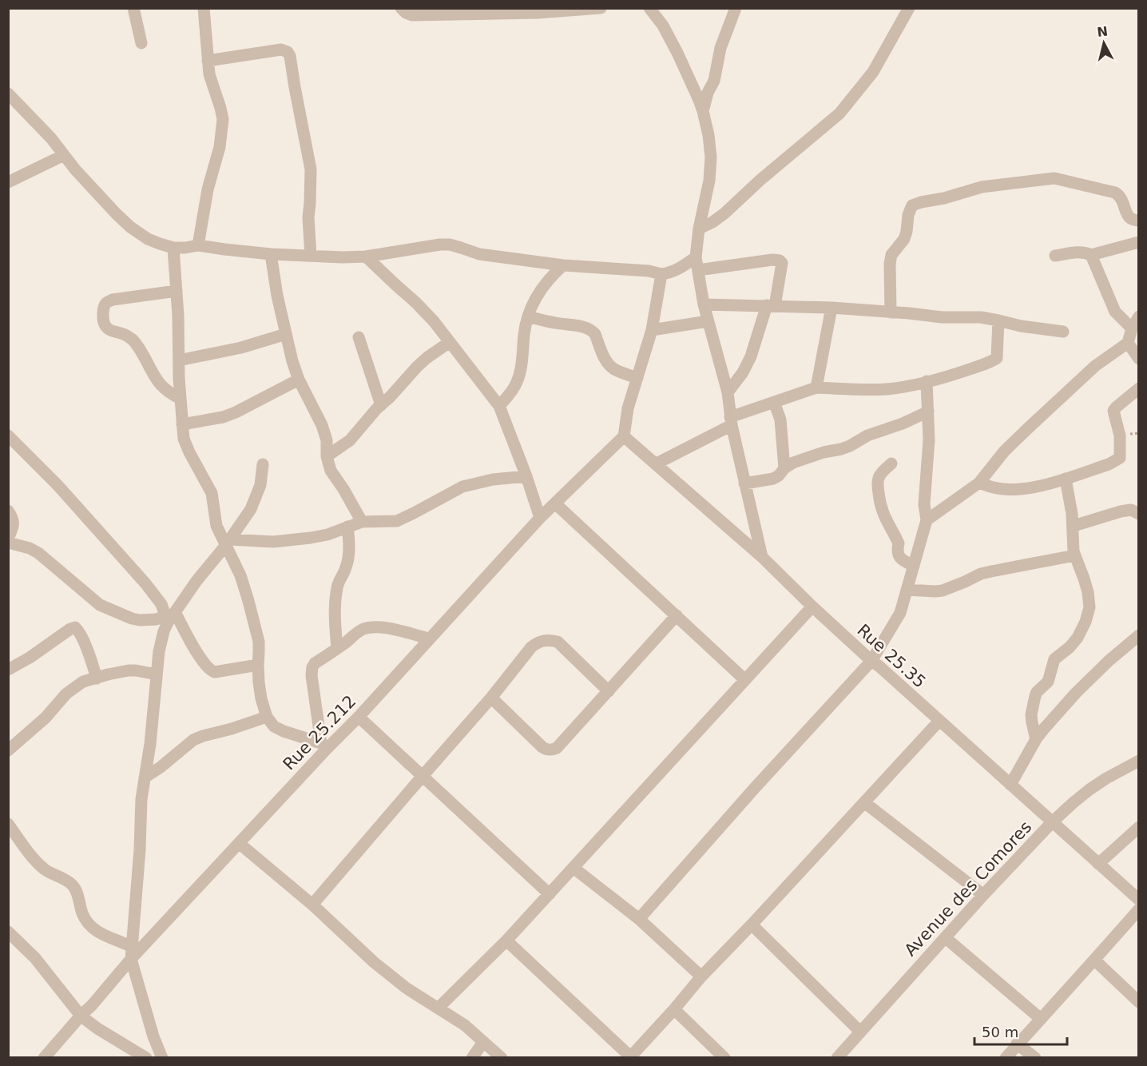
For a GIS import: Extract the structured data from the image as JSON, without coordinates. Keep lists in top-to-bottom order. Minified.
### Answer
{"streets":{"street":["Rue 25.35","Rue 25.212","Avenue des Comores"]},"crossings":[["Rue 25.35","Rue 25.212"],["Rue 25.35","Avenue des Comores"]],"scale_bar":"50 m","north":"top"}
